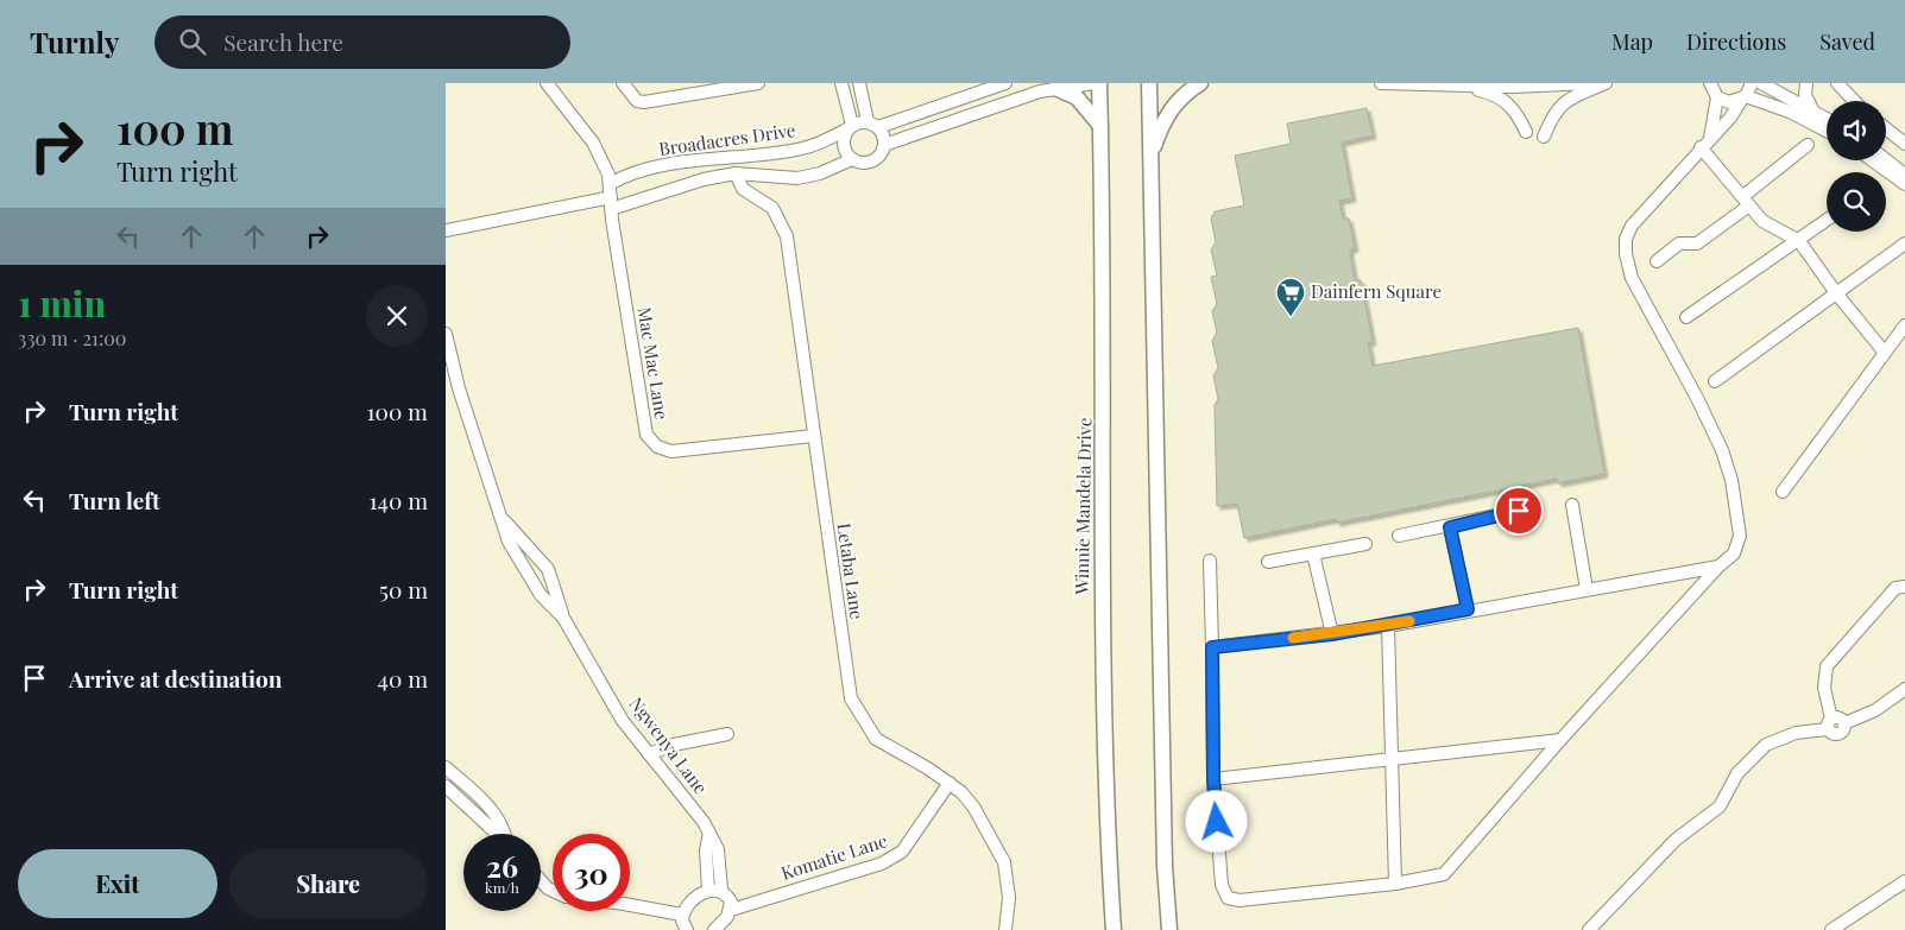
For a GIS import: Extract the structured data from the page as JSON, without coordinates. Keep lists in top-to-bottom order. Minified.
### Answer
{"streets":{"main road":["Winnie Mandela Drive"],"street":["Broadacres Drive","Mac Mac Lane","Letaba Lane","Ngwenya Lane","Komatie Lane"]},"crossings":[["Broadacres Drive","Mac Mac Lane"],["Broadacres Drive","Letaba Lane"],["Mac Mac Lane","Letaba Lane"],["Letaba Lane","Komatie Lane"]],"places":{"supermarket":["Dainfern Square"]},"page":{"header":"Turnly","search":"Search here","nav":["Map","Directions","Saved"],"turn":["100 m","Turn right"],"heading":["1 min","330 m · 21:00"],"list":[{"name":"Turn right","value":"100 m"},{"name":"Turn left","value":"140 m"},{"name":"Turn right","value":"50 m"},{"name":"Arrive at destination","value":"40 m"}],"speed":"26 km/h","limit":"30","buttons":["Exit","Share"]}}
